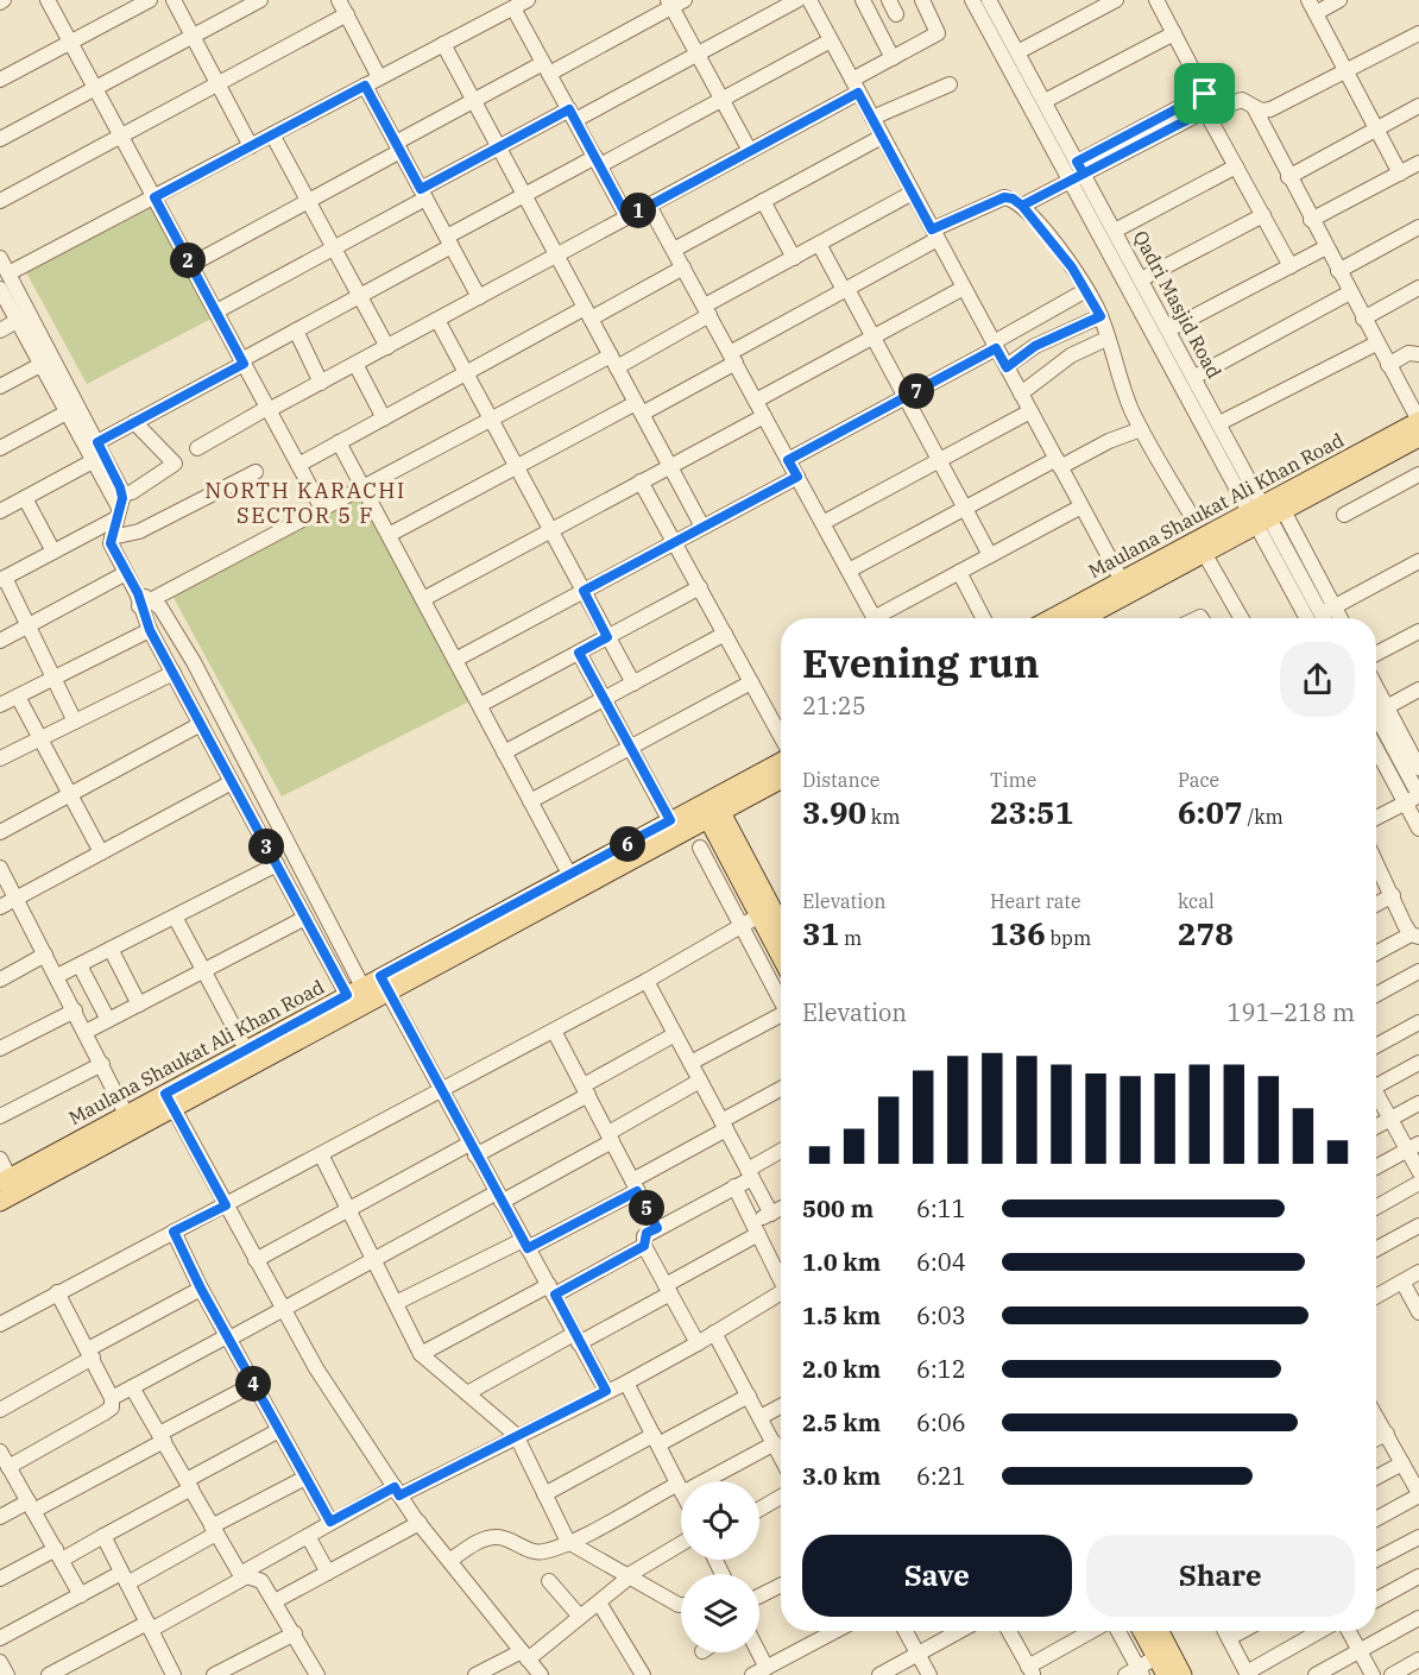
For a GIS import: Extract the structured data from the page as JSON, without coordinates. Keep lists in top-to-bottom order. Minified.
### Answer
{"streets":{"main road":["Maulana Shaukat Ali Khan Road"],"street":["Qadri Masjid Road"]},"crossings":[["Qadri Masjid Road","Maulana Shaukat Ali Khan Road"]],"districts":["NORTH KARACHI SECTOR 5 F"],"page":{"pins":["1","2","7","6","3","5","4"],"heading":["Evening run","21:25"],"stats":[["Distance","3.90 km"],["Time","23:51"],["Pace","6:07 /km"],["Elevation","31 m"],["Heart rate","136 bpm"],["kcal","278"]],"chart":["Elevation","191–218 m"],"list":[{"name":"500 m","note":"6:11"},{"name":"1.0 km","note":"6:04"},{"name":"1.5 km","note":"6:03"},{"name":"2.0 km","note":"6:12"},{"name":"2.5 km","note":"6:06"},{"name":"3.0 km","note":"6:21"}],"buttons":["Save","Share"]}}
